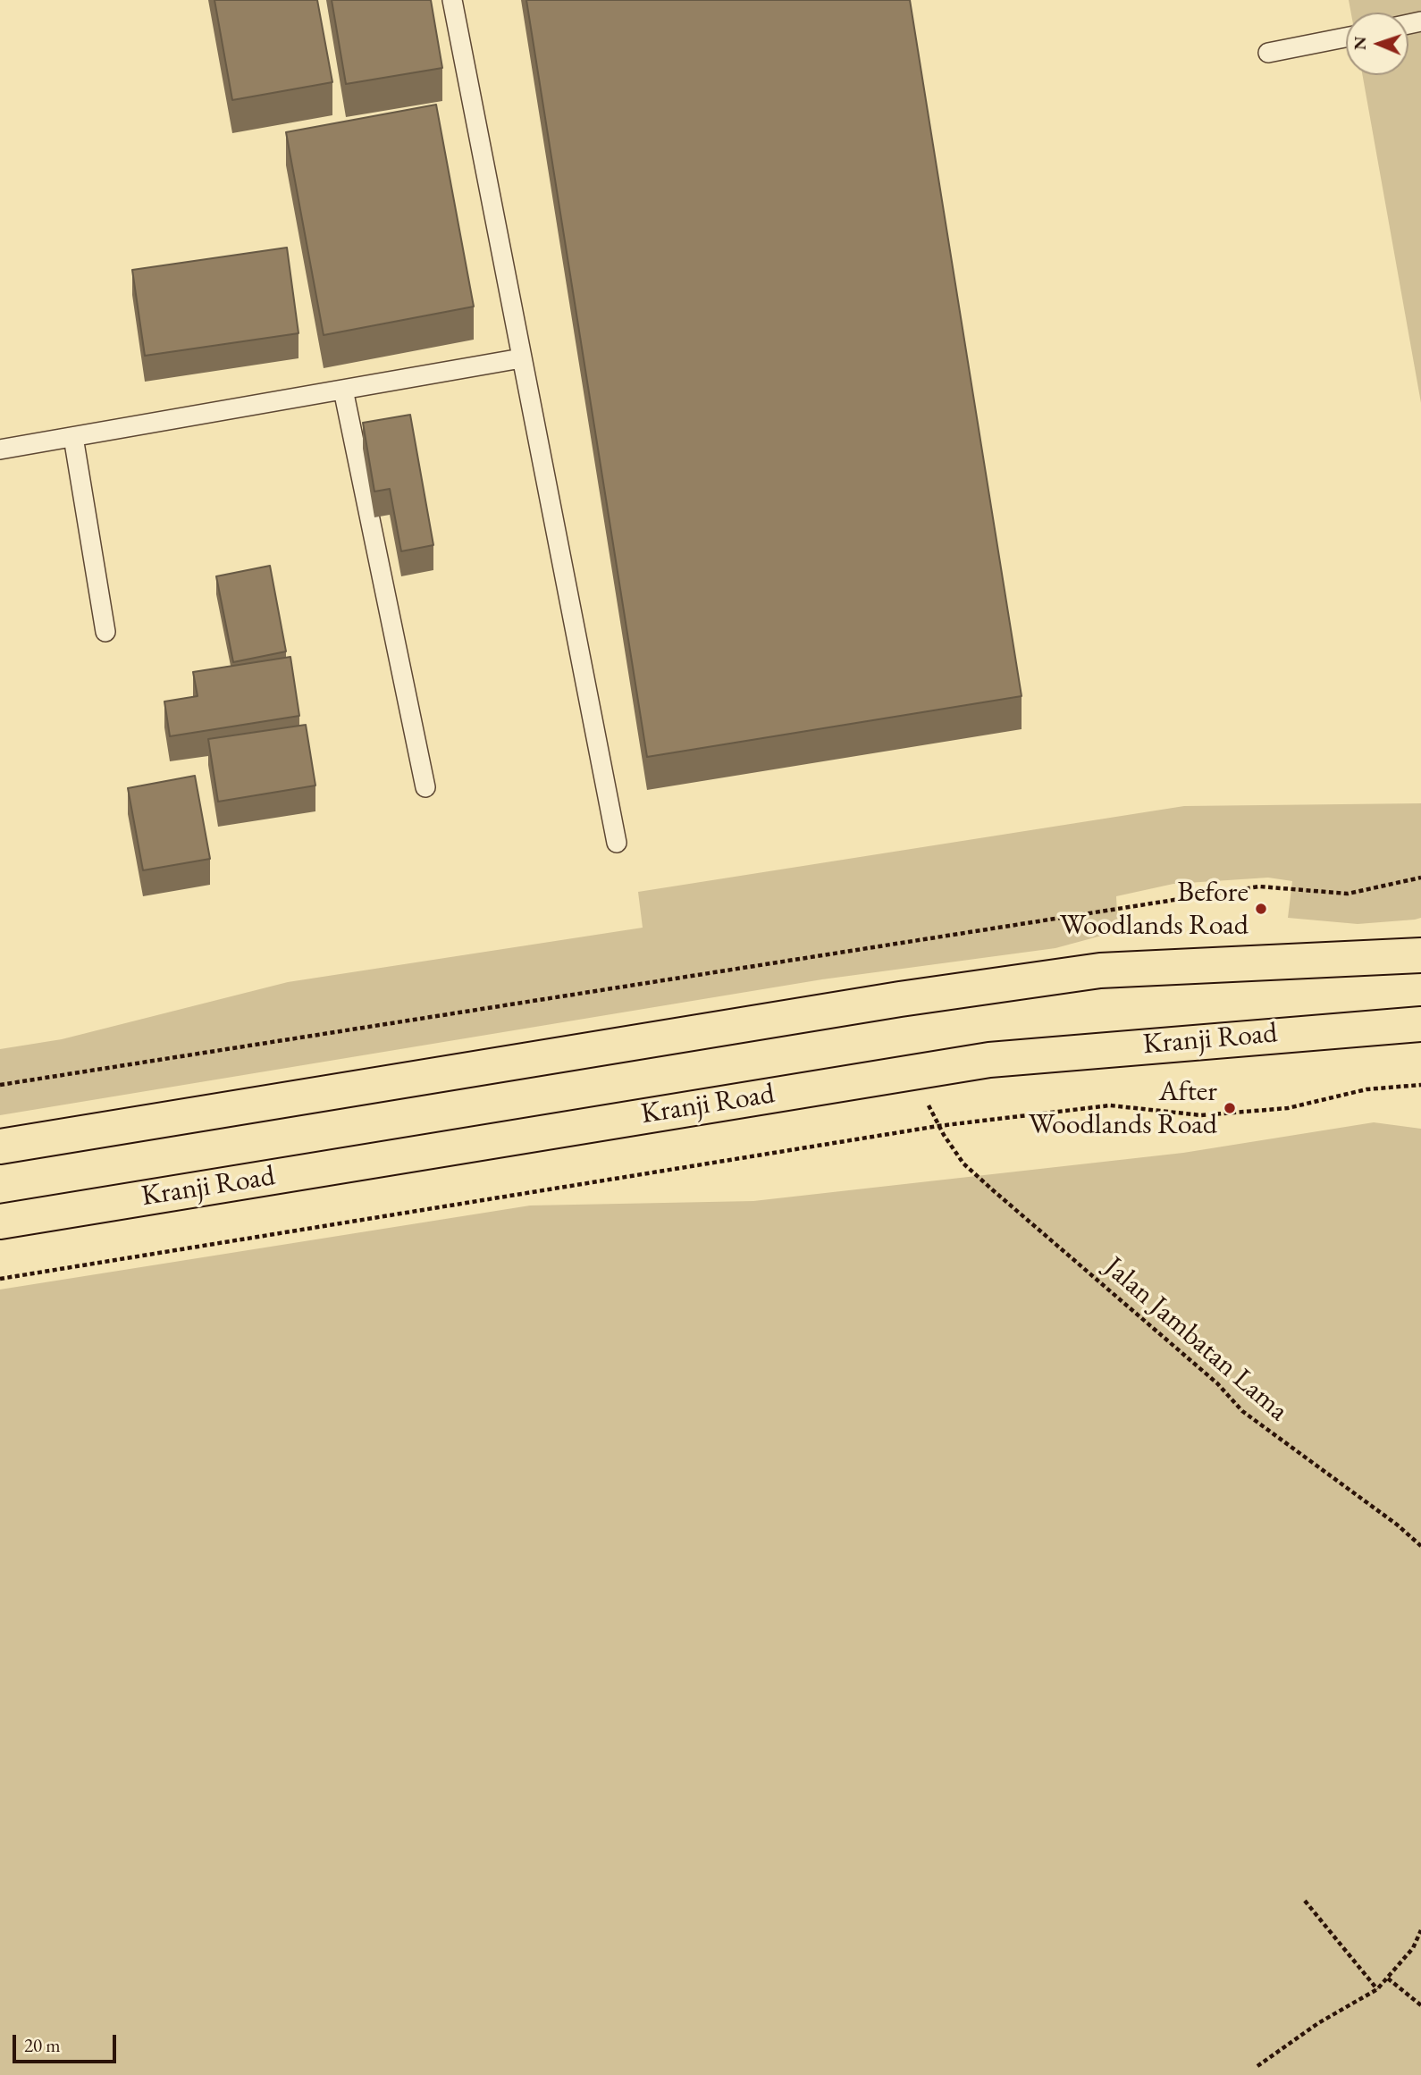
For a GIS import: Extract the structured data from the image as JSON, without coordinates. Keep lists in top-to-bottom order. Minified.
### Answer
{"streets":{"main road":["Kranji Road"],"path":["Jalan Jambatan Lama"]},"crossings":[["Kranji Road","Jalan Jambatan Lama"]],"places":["Before Woodlands Road","After Woodlands Road"],"scale_bar":"20 m","north":"left"}
